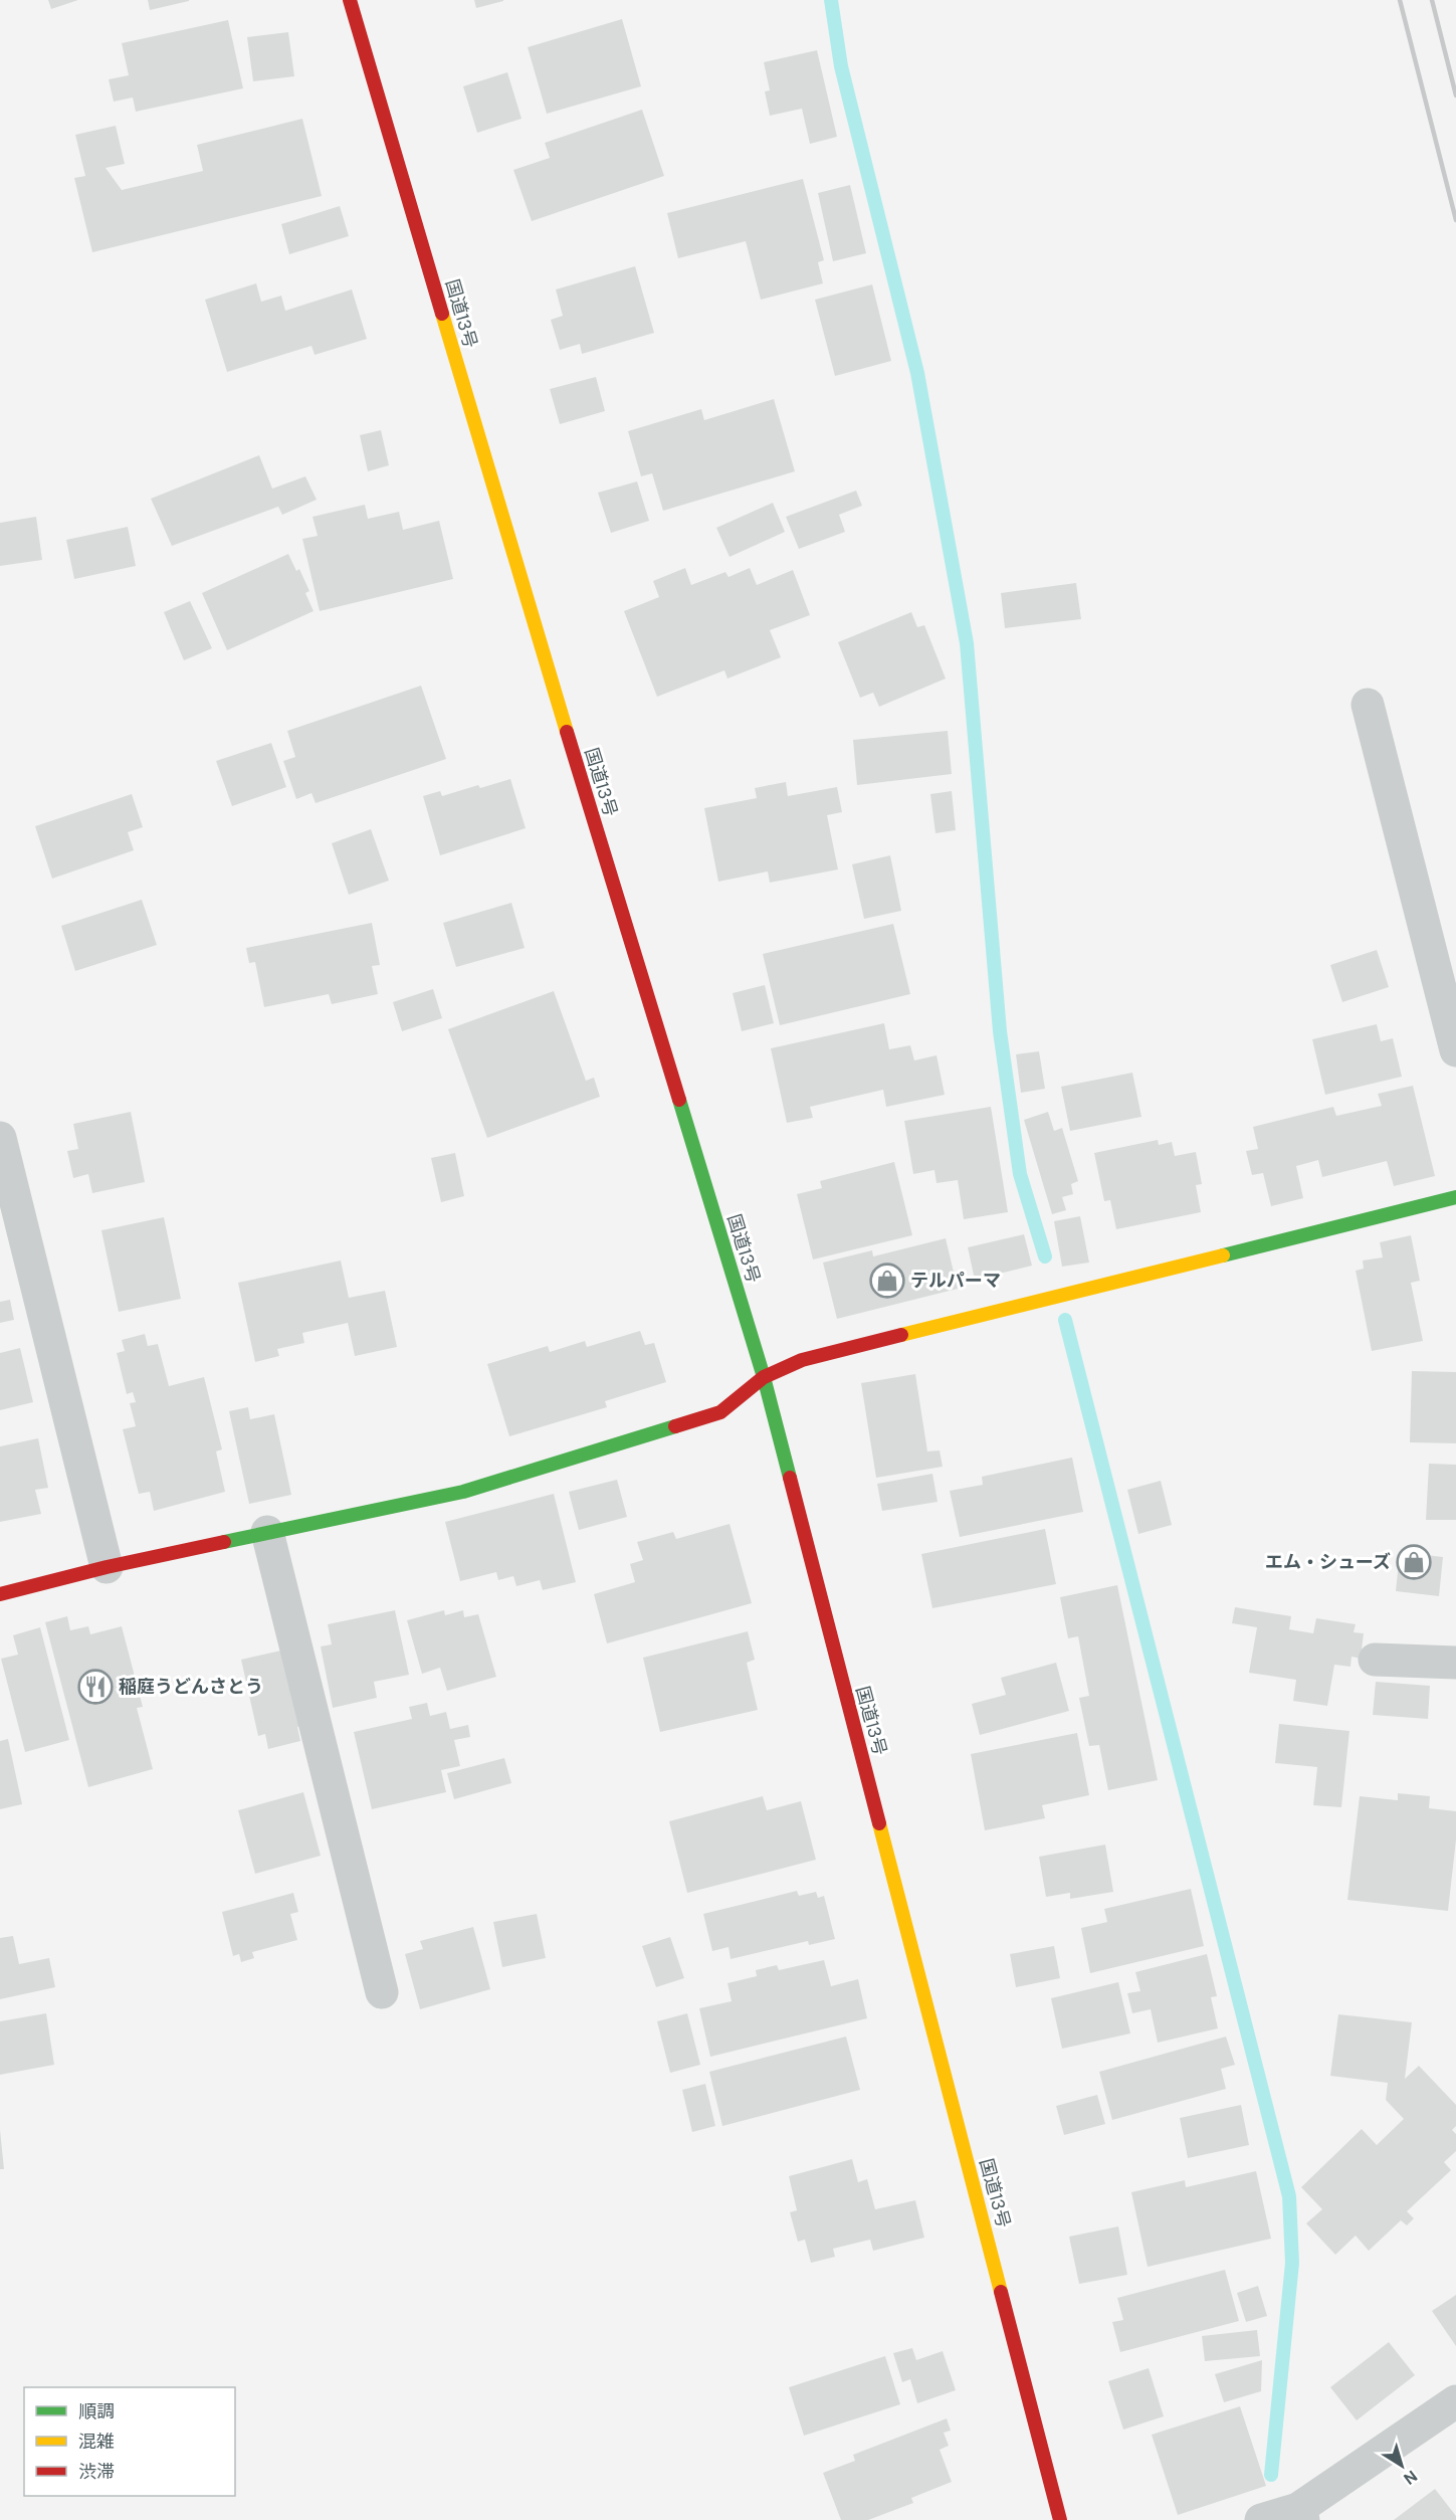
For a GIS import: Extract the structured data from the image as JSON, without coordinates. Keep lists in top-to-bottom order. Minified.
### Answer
{"streets":{"main road":["国道13号"]},"places":{"shop":["テルパーマ","エム・シューズ"],"restaurant":["稲庭うどんさとう"]},"legend":["順調","混雑","渋滞"],"north":"bottom right"}
